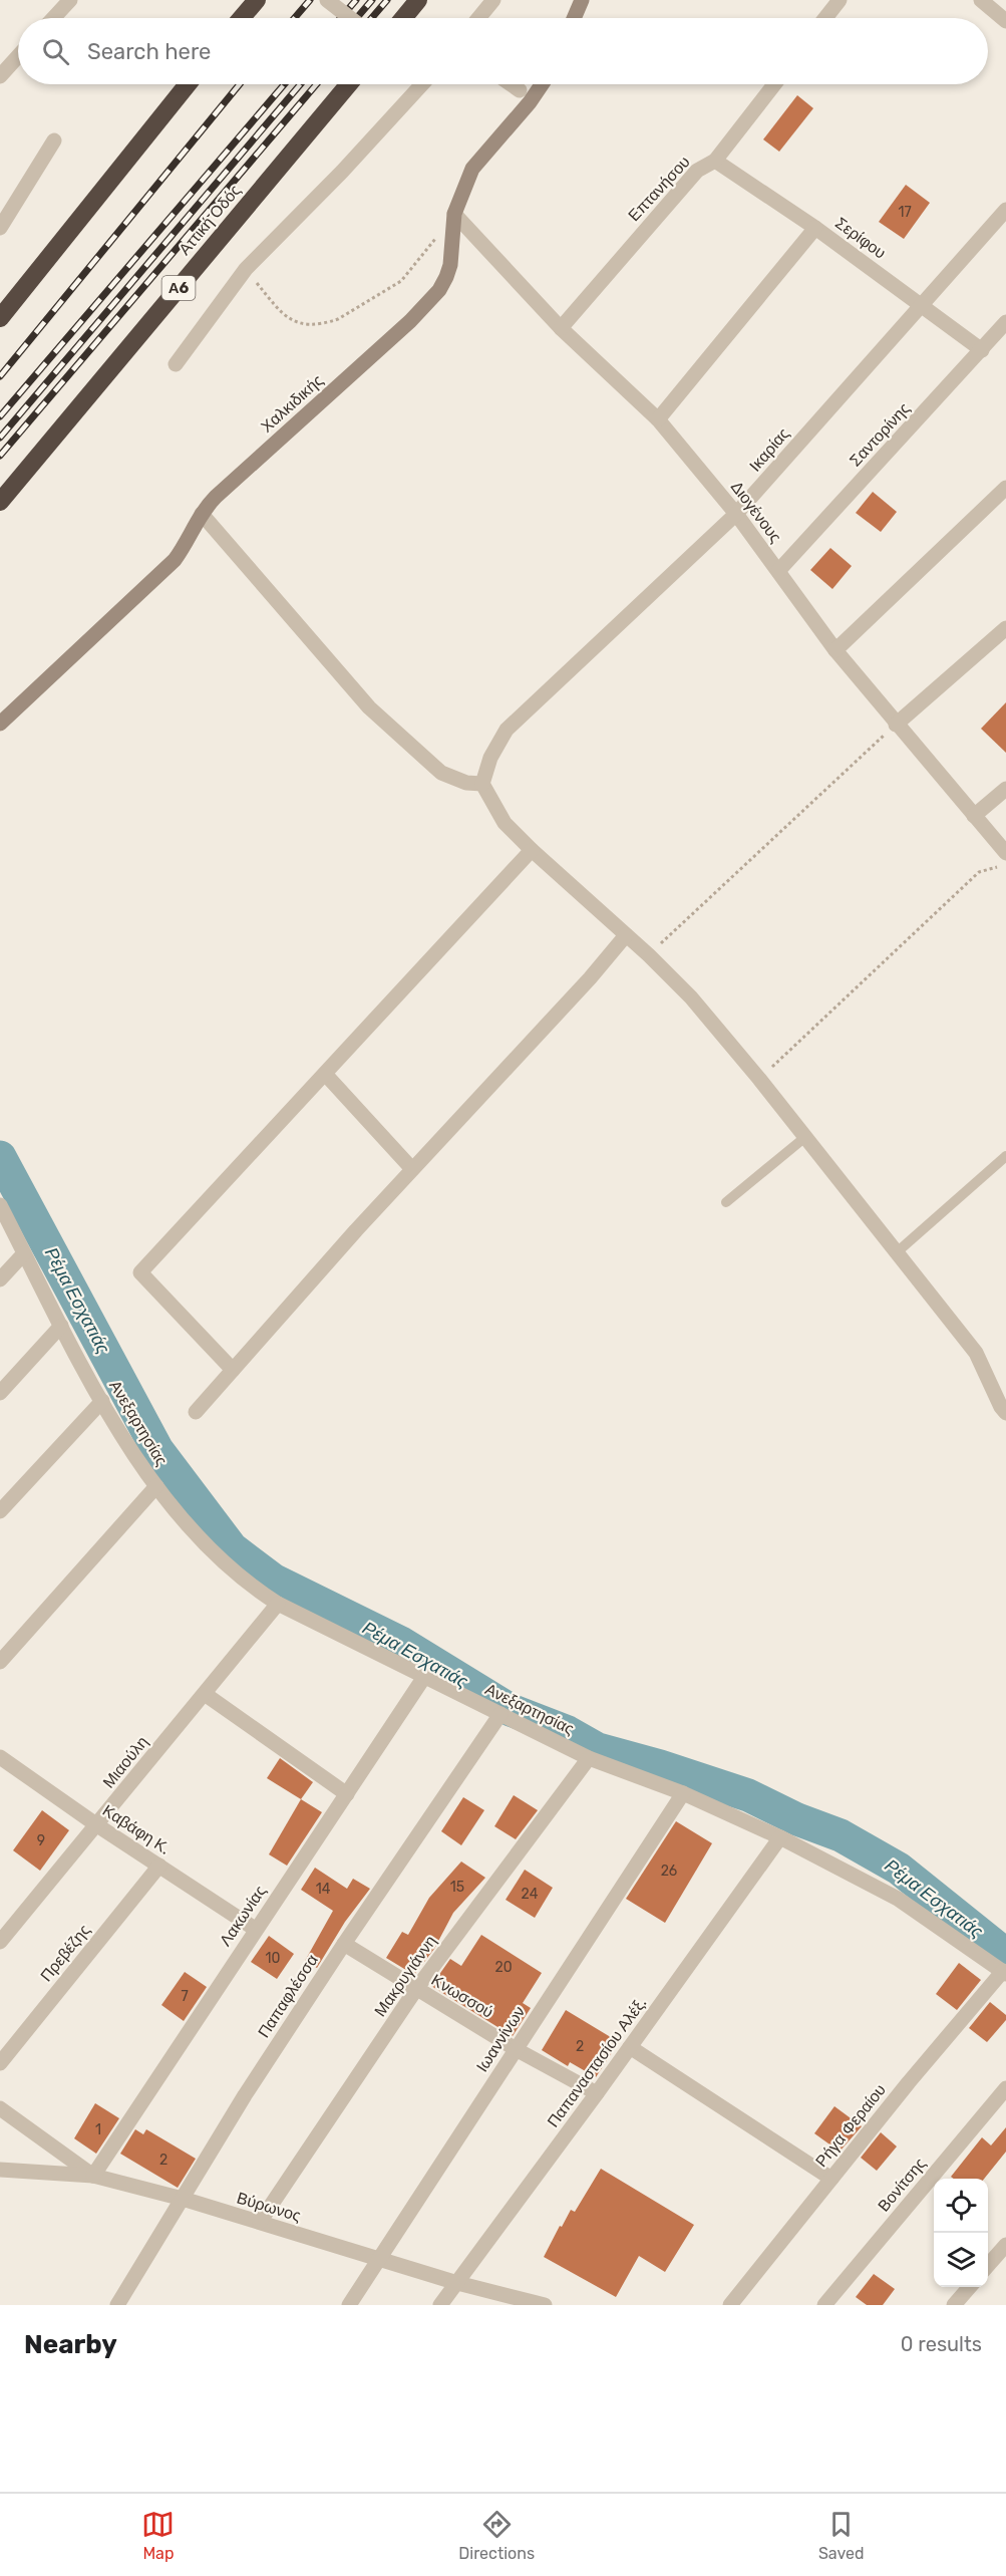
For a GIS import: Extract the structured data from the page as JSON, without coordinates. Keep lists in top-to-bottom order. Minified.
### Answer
{"streets":{"highway":["Αττική Οδός","Α6"],"street":["Επτανήσου","Σερίφου","Χαλκιδικής","Σαντορίνης","Ικαρίας","Διογένους","Ανεξαρτησίας","Μιαούλη","Καβάφη Κ.","Λακωνίας","Πρεβέζης","Μακρυγιάννη","Παπαφλέσσα","Κνωσσού","Ιωαννίνων","Παπαναστασίου Αλέξ.","Ρήγα Φεραίου","Βονίτσης","Βύρωνος"]},"crossings":[["Επτανήσου","Σερίφου"],["Επτανήσου","Διογένους"],["Σερίφου","Σαντορίνης"],["Σερίφου","Ικαρίας"],["Χαλκιδικής","Διογένους"],["Σαντορίνης","Διογένους"],["Ικαρίας","Διογένους"],["Ανεξαρτησίας","Μιαούλη"],["Ανεξαρτησίας","Λακωνίας"],["Ανεξαρτησίας","Μακρυγιάννη"],["Ανεξαρτησίας","Παπαφλέσσα"],["Ανεξαρτησίας","Ιωαννίνων"],["Ανεξαρτησίας","Παπαναστασίου Αλέξ."],["Ανεξαρτησίας","Ρήγα Φεραίου"],["Μιαούλη","Καβάφη Κ."],["Καβάφη Κ.","Λακωνίας"],["Καβάφη Κ.","Πρεβέζης"],["Λακωνίας","Βύρωνος"],["Μακρυγιάννη","Κνωσσού"],["Μακρυγιάννη","Βύρωνος"],["Παπαφλέσσα","Κνωσσού"],["Παπαφλέσσα","Βύρωνος"],["Κνωσσού","Ιωαννίνων"],["Κνωσσού","Παπαναστασίου Αλέξ."],["Ιωαννίνων","Βύρωνος"],["Παπαναστασίου Αλέξ.","Βύρωνος"]],"water":["Ρέμα Εσχατιάς"],"house_numbers":["17","9","26","15","14","24","10","20","7","2","1","2"],"page":{"search":"Search here","heading":["Nearby","0 results"],"nav":["Map","Directions","Saved"]}}
